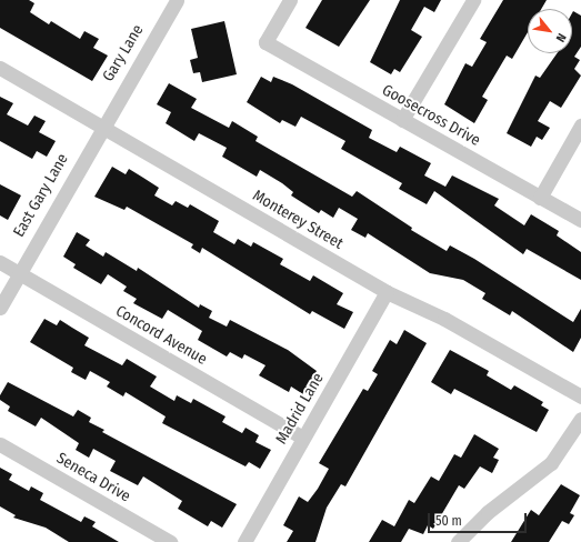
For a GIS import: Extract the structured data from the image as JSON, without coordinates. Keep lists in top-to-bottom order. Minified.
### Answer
{"streets":{"street":["Gary Lane","Goosecross Drive","East Gary Lane","Monterey Street","Concord Avenue","Madrid Lane","Seneca Drive"]},"crossings":[["Gary Lane","East Gary Lane"],["Gary Lane","Monterey Street"],["East Gary Lane","Monterey Street"],["East Gary Lane","Concord Avenue"],["Monterey Street","Madrid Lane"],["Concord Avenue","Madrid Lane"]],"scale_bar":"50 m","north":"bottom right"}
